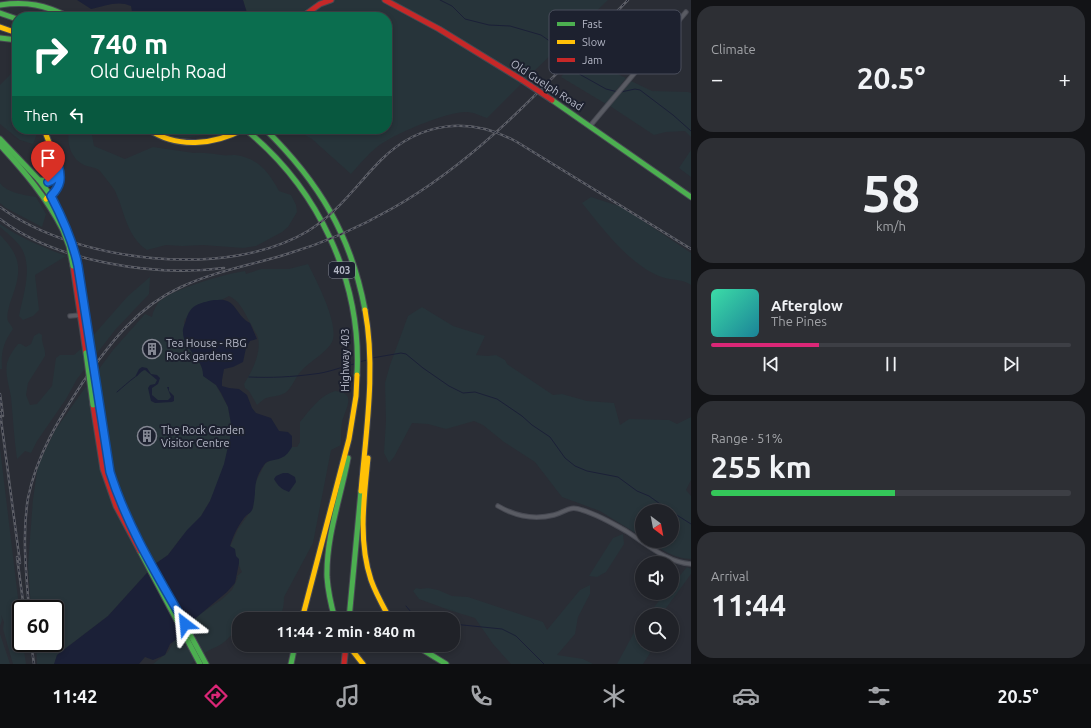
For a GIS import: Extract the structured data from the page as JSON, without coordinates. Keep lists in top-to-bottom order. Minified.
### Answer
{"streets":{"main road":["Old Guelph Road","403","Highway 403"]},"places":{"building":["Tea House - RBG Rock gardens","The Rock Garden Visitor Centre"]},"legend":["Fast","Slow","Jam"],"north":"bottom right","page":{"tile":["Climate",["58","km/h"],["Range · 51%","255 km"],["Arrival","11:44"]],"turn":["740 m","Old Guelph Road"],"heat":["−","20.5°","+"],"then":"Then","song":["Afterglow","The Pines"],"limit":"60","trip":"11:44 · 2 min · 840 m","tabs":["11:42","20.5°"]}}
